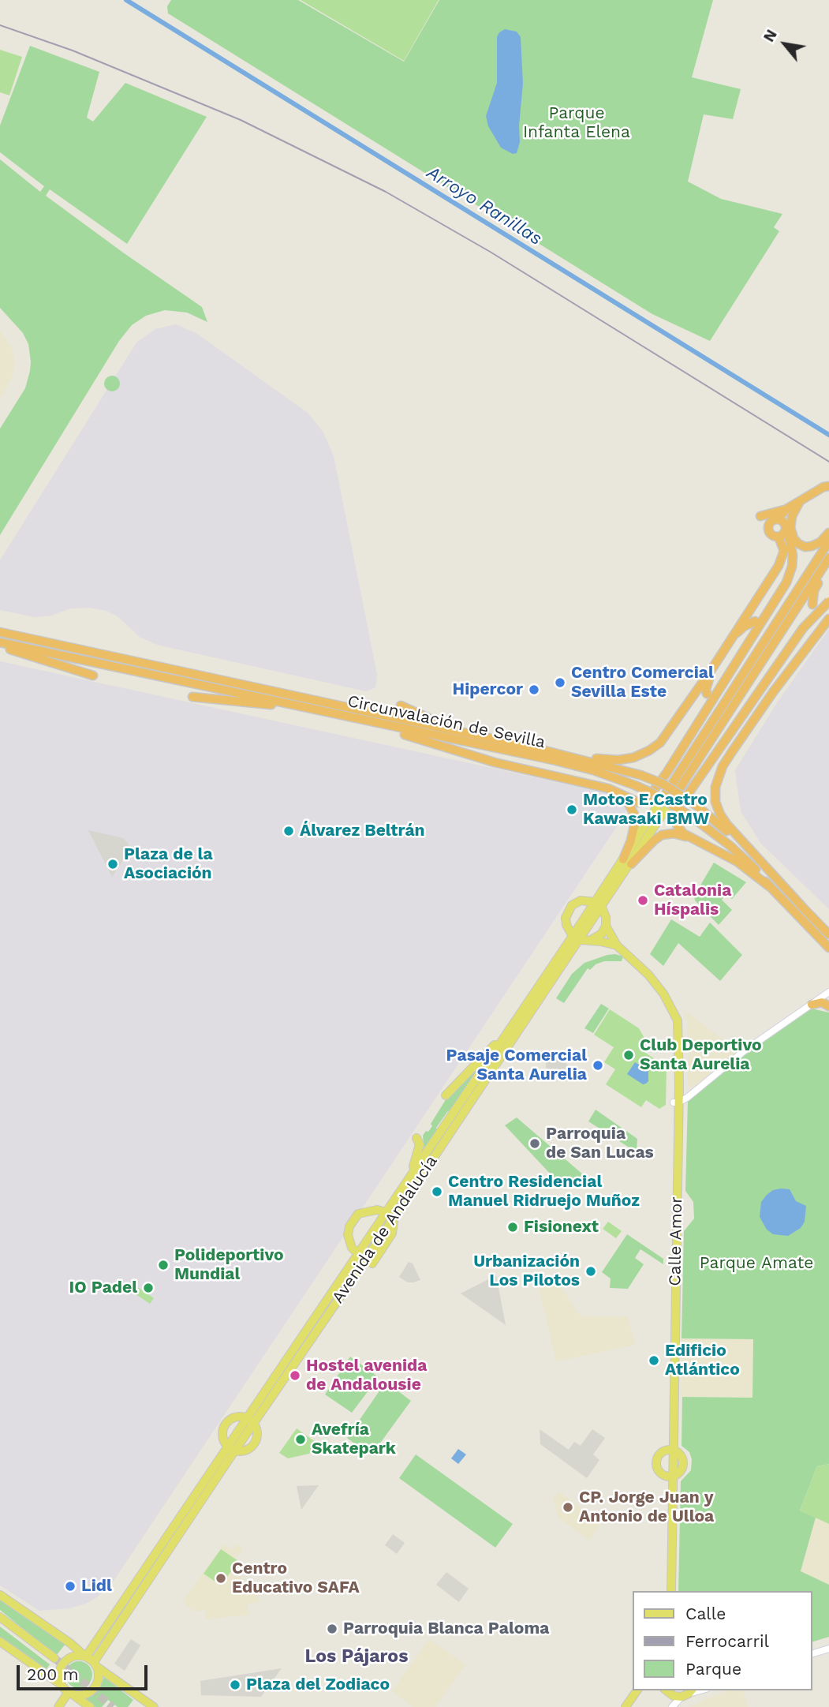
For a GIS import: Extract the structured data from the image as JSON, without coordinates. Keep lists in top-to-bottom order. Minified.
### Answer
{"streets":{"highway":["Circunvalación de Sevilla"],"main road":["Avenida de Andalucía","Calle Amor"]},"crossings":[["Avenida de Andalucía","Calle Amor"]],"districts":["Los Pájaros"],"water":["Arroyo Ranillas"],"parks":["Parque Infanta Elena","Parque Amate"],"places":["Centro Comercial Sevilla Este","Hipercor","Motos E.Castro Kawasaki BMW","Álvarez Beltrán","Plaza de la Asociación","Catalonia Híspalis","Club Deportivo Santa Aurelia","Pasaje Comercial Santa Aurelia","Parroquia de San Lucas","Centro Residencial Manuel Ridruejo Muñoz","Fisionext","Polideportivo Mundial","Urbanización Los Pilotos","IO Padel","Edificio Atlántico","Hostel avenida de Andalousie","Avefría Skatepark","CP. Jorge Juan y Antonio de Ulloa","Centro Educativo SAFA","Lidl","Parroquia Blanca Paloma","Plaza del Zodiaco"],"legend":["Calle","Ferrocarril","Parque"],"scale_bar":"200 m","north":"top left"}
